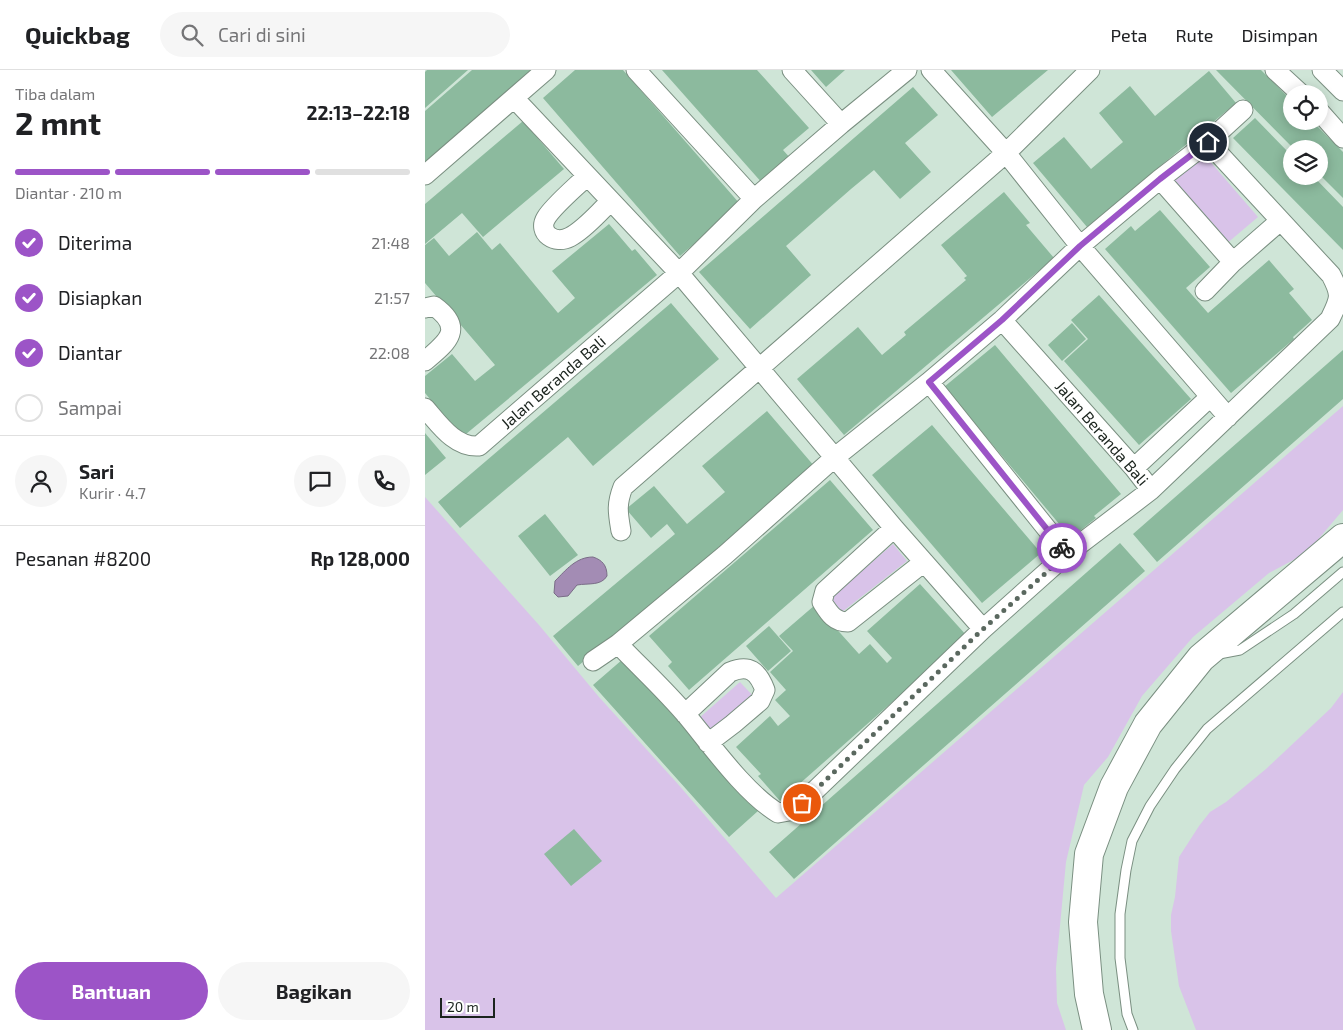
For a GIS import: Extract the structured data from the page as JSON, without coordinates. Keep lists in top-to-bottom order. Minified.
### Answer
{"streets":{"street":["Jalan Beranda Bali"]},"scale_bar":"20 m","page":{"header":"Quickbag","search":"Cari di sini","nav":["Peta","Rute","Disimpan"],"heading":["2 mnt","Tiba dalam","22:13–22:18"],"panel":["Sari","Kurir · 4.7","Pesanan #8200","Rp 128,000"],"bar":"Diantar · 210 m","list":[["Diterima","21:48"],["Disiapkan","21:57"],["Diantar","22:08"],"Sampai"],"buttons":["Bantuan","Bagikan"],"scale":"20 m"}}
